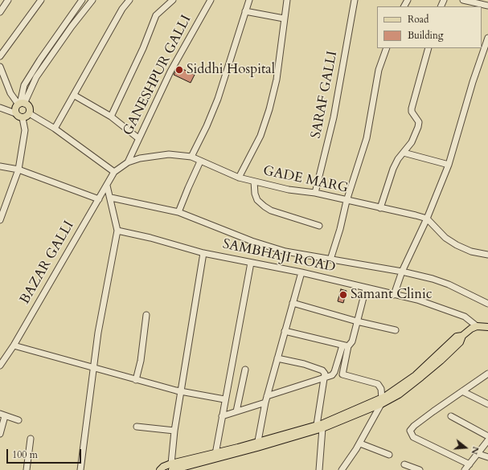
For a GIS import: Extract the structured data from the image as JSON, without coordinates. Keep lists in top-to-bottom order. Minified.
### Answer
{"streets":{"street":["GANESHPUR GALLI","SARAF GALLI","GADE MARG","SAMBHAJI ROAD","BAZAR GALLI"]},"crossings":[["GANESHPUR GALLI","GADE MARG"],["SARAF GALLI","GADE MARG"],["GADE MARG","BAZAR GALLI"]],"places":["Siddhi Hospital","Samant Clinic"],"legend":["Road","Building"],"scale_bar":"100 m","north":"right"}
